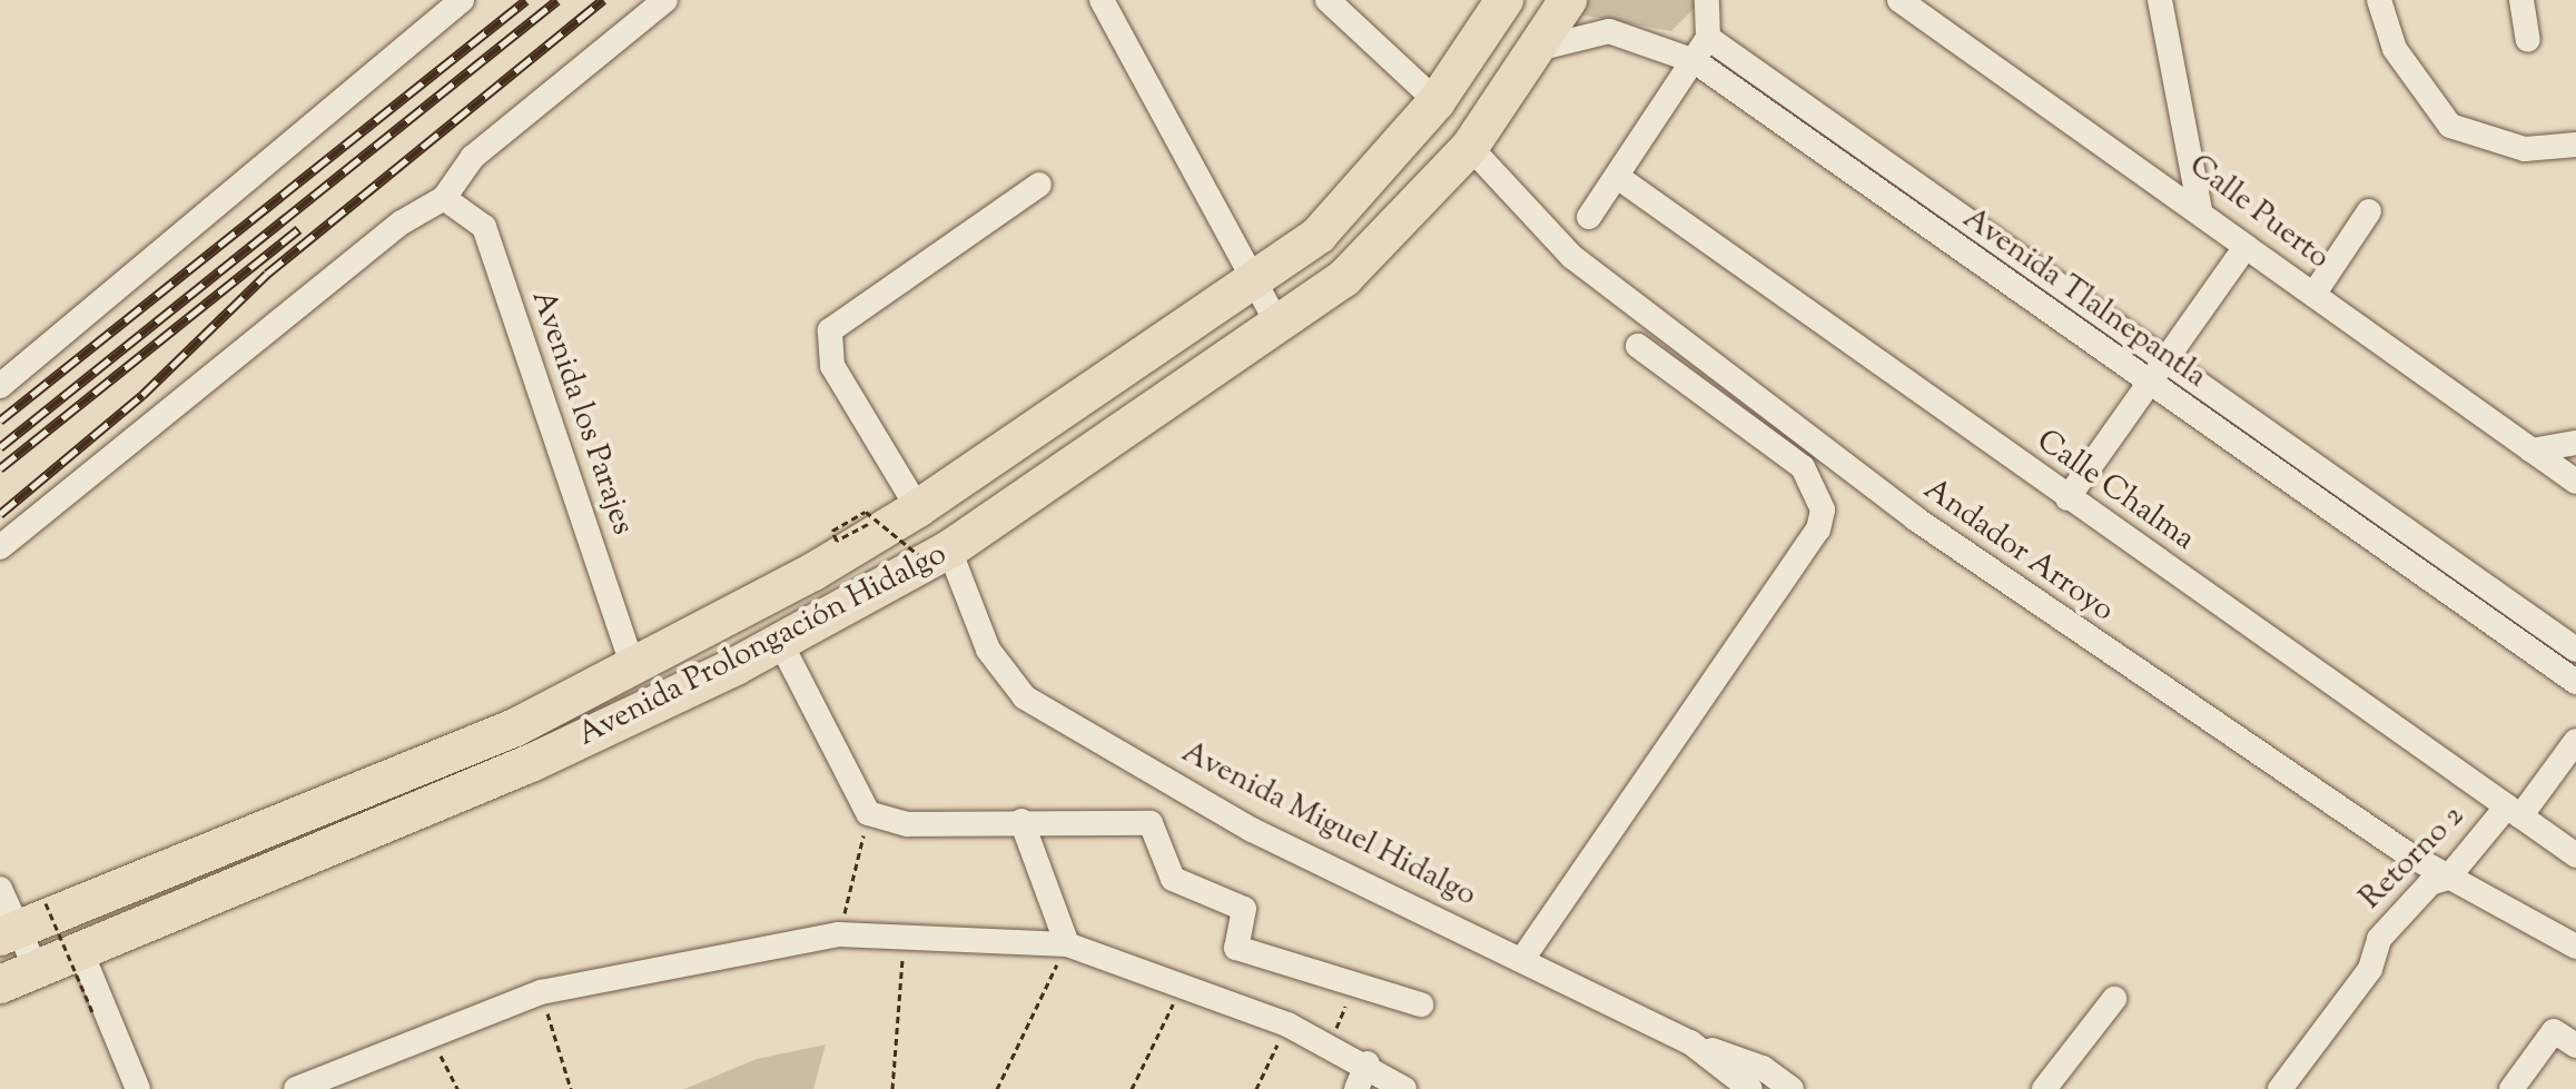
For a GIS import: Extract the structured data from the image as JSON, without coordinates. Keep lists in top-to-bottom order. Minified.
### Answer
{"streets":{"highway":["Avenida Prolongación Hidalgo"],"street":["Calle Puerto","Avenida Tlalnepantla","Avenida los Parajes","Calle Chalma","Andador Arroyo","Avenida Miguel Hidalgo","Retorno 2"]},"crossings":[["Avenida Tlalnepantla","Avenida Prolongación Hidalgo"],["Avenida los Parajes","Avenida Prolongación Hidalgo"],["Calle Chalma","Retorno 2"],["Andador Arroyo","Avenida Prolongación Hidalgo"],["Andador Arroyo","Retorno 2"],["Avenida Prolongación Hidalgo","Avenida Miguel Hidalgo"]]}
